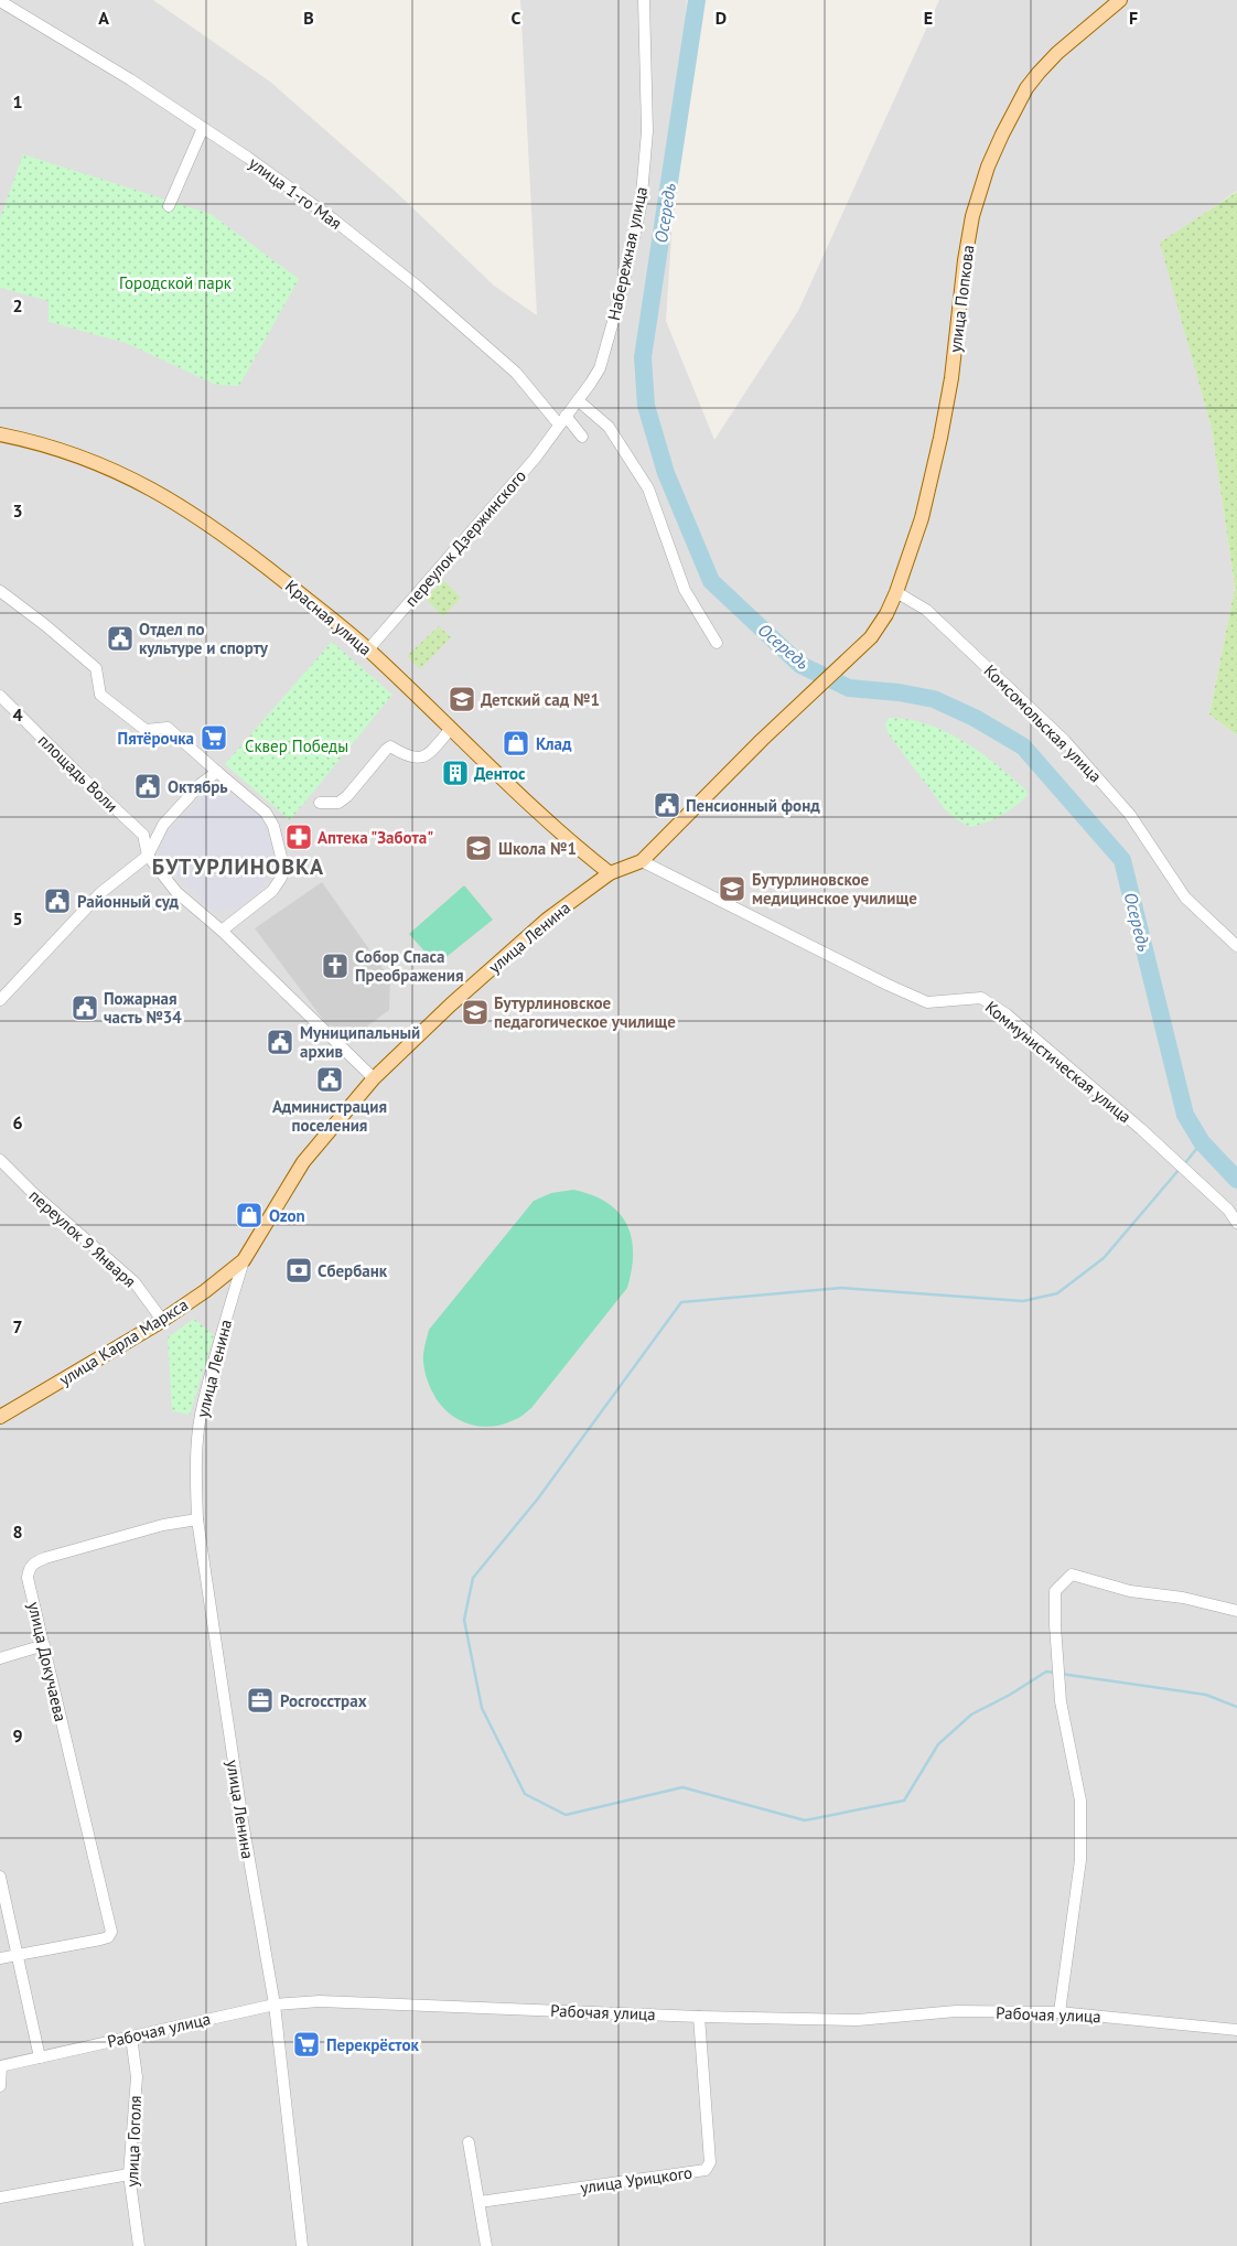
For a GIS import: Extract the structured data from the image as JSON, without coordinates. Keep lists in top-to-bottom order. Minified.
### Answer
{"streets":{"main road":["улица Попкова","Красная улица","улица Ленина","улица Карла Маркса"],"street":["улица 1-го Мая","Набережная улица","переулок Дзержинского","Комсомольская улица","площадь Воли","Коммунистическая улица","переулок 9 Января","улица Докучаева","Рабочая улица","улица Гоголя","улица Урицкого"]},"crossings":[["улица 1-го Мая","Набережная улица"],["улица 1-го Мая","переулок Дзержинского"],["Набережная улица","переулок Дзержинского"],["улица Попкова","Комсомольская улица"],["улица Попкова","улица Ленина"],["переулок Дзержинского","Красная улица"],["Красная улица","улица Ленина"],["площадь Воли","улица Ленина"],["улица Ленина","Коммунистическая улица"],["улица Ленина","улица Карла Маркса"],["улица Ленина","улица Докучаева"],["улица Ленина","Рабочая улица"],["переулок 9 Января","улица Карла Маркса"],["Рабочая улица","улица Гоголя"],["Рабочая улица","улица Урицкого"]],"districts":["БУТУРЛИНОВКА"],"water":["Осередь"],"parks":["Городской парк","Сквер Победы"],"places":{"public building":["Отдел по культуре и спорту","Октябрь","Пенсионный фонд","Районный суд","Пожарная часть №34","Муниципальный архив","Администрация поселения"],"school or university":["Детский сад №1","Школа №1","Бутурлиновское медицинское училище","Бутурлиновское педагогическое училище"],"supermarket":["Пятёрочка","Перекрёсток"],"shop":["Клад","Ozon"],"building":["Дентос"],"pharmacy":["Аптека \"Забота\""],"church":["Собор Спаса Преображения"],"bank":["Сбербанк"],"office":["Росгосстрах"]},"grid":{"columns":["A","B","C","D","E","F"],"rows":["1","2","3","4","5","6","7","8","9"]}}
